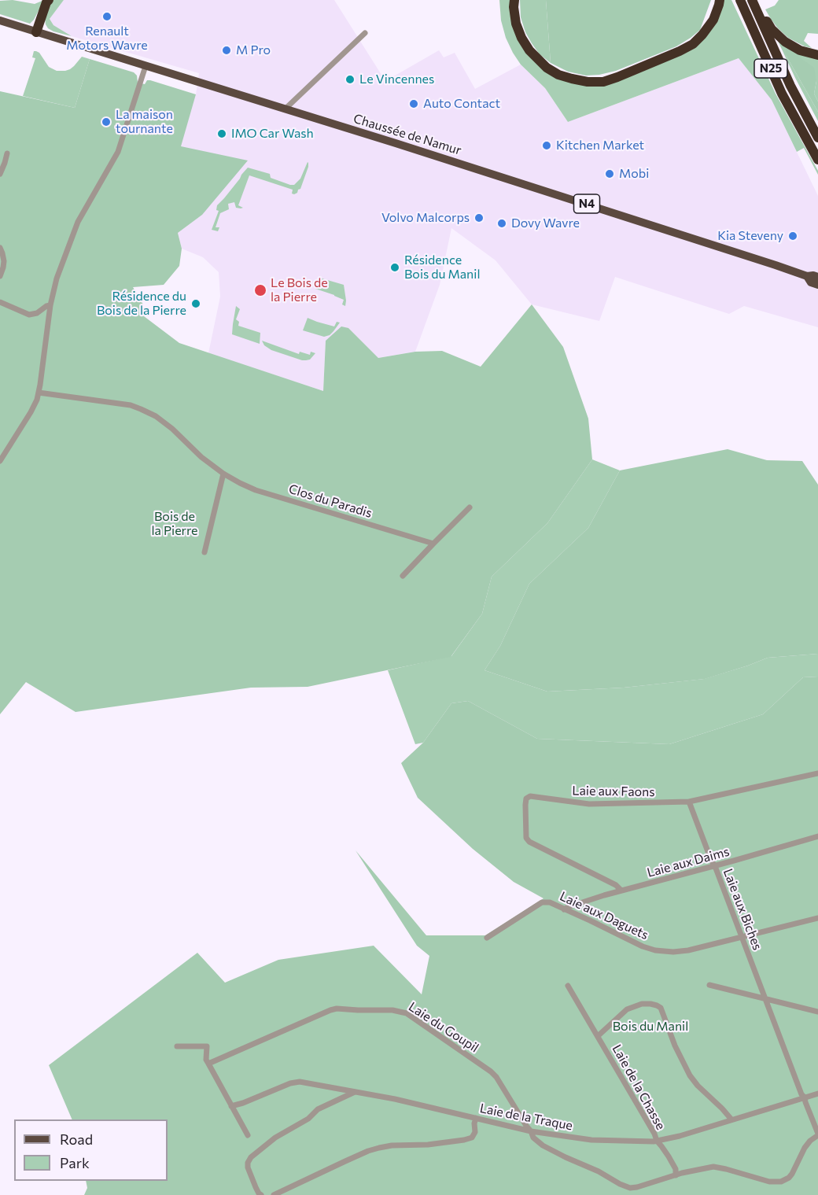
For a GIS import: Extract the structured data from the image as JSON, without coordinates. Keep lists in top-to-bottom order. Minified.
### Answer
{"streets":{"highway":["N25"],"main road":["Chaussée de Namur","N4"],"street":["Clos du Paradis","Laie aux Faons","Laie aux Daims","Laie aux Biches","Laie aux Daguets","Laie du Goupil","Laie de la Chasse","Laie de la Traque"]},"crossings":[["Laie aux Faons","Laie aux Daims"],["Laie aux Faons","Laie aux Biches"],["Laie aux Daims","Laie aux Biches"],["Laie aux Daims","Laie aux Daguets"],["Laie aux Biches","Laie aux Daguets"],["Laie aux Biches","Laie du Goupil"],["Laie aux Biches","Laie de la Traque"],["Laie du Goupil","Laie de la Chasse"],["Laie du Goupil","Laie de la Traque"],["Laie de la Chasse","Laie de la Traque"]],"parks":["Bois de la Pierre","Bois du Manil"],"places":["Renault Motors Wavre","M Pro","Le Vincennes","Auto Contact","La maison tournante","IMO Car Wash","Kitchen Market","Mobi","Volvo Malcorps","Dovy Wavre","Kia Steveny","Résidence Bois du Manil","Le Bois de la Pierre","Résidence du Bois de la Pierre"],"legend":["Road","Park"]}
